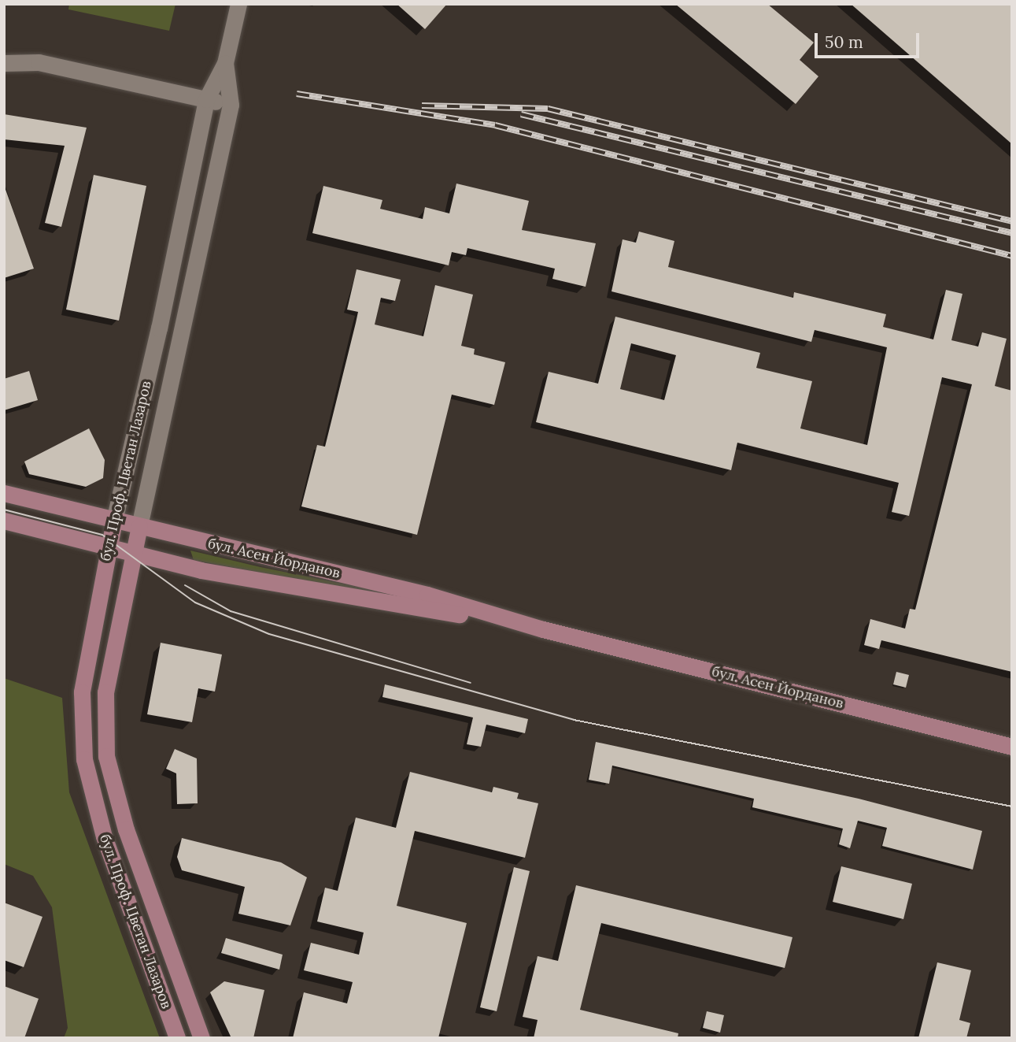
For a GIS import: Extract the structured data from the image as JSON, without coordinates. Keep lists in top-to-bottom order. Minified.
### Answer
{"streets":{"main road":["бул. Проф. Цветан Лазаров","бул. Асен Йорданов"]},"crossings":[["бул. Проф. Цветан Лазаров","бул. Асен Йорданов"]],"scale_bar":"50 m"}
